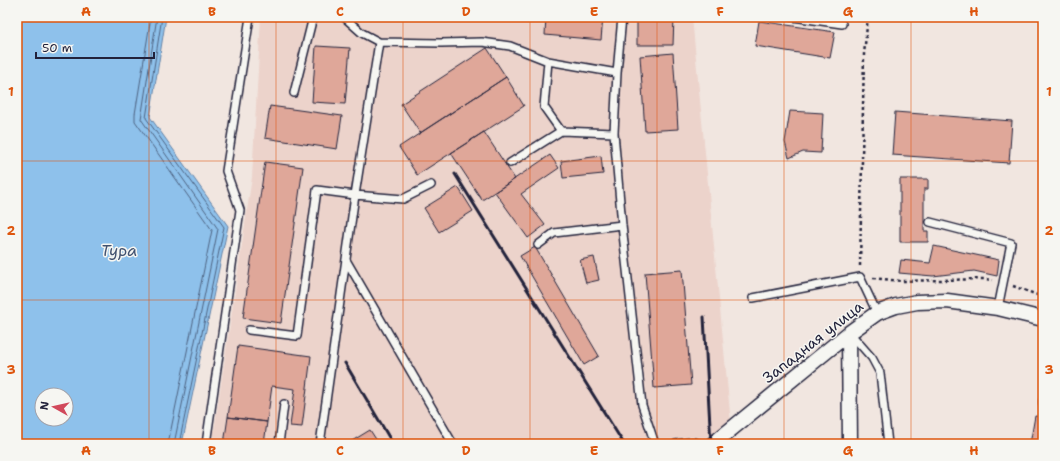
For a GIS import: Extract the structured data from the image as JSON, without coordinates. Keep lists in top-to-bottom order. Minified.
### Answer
{"streets":{"street":["Западная улица"]},"water":["Тура"],"scale_bar":"50 m","north":"left","grid":{"columns":["A","B","C","D","E","F","G","H"],"rows":["1","2","3"]}}
